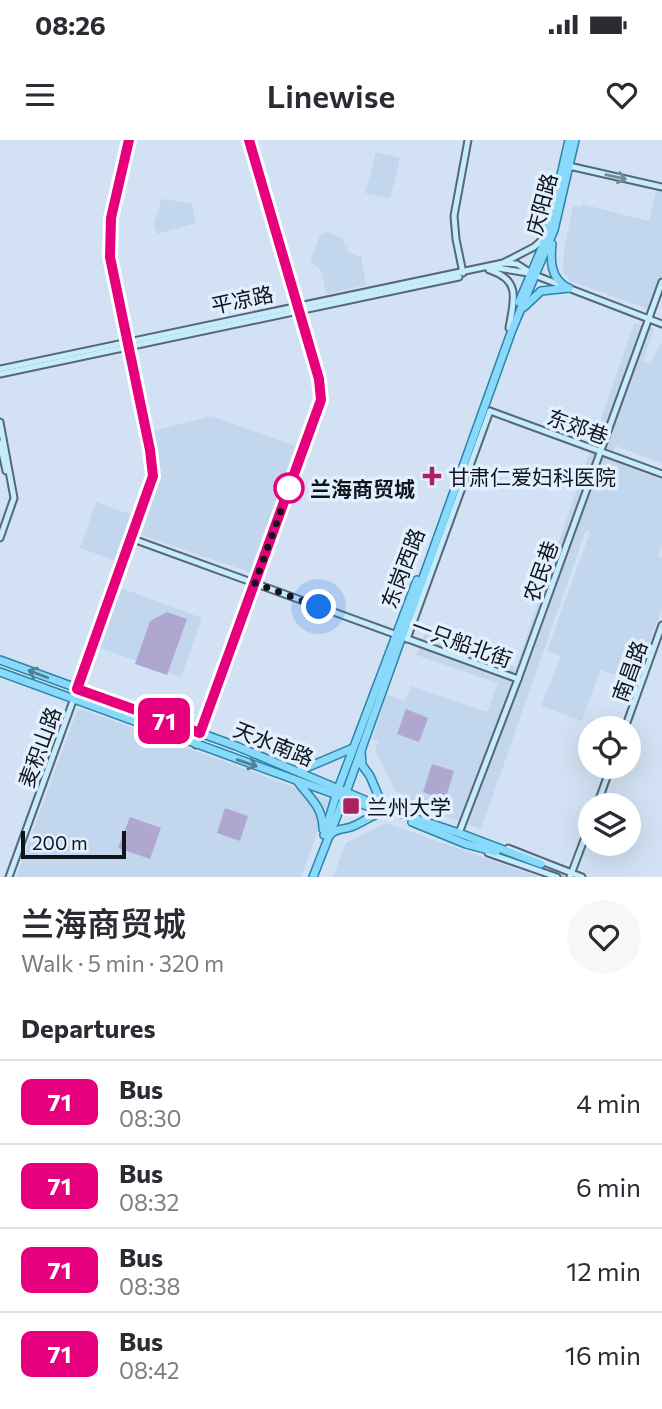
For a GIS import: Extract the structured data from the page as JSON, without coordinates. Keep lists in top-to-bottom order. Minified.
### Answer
{"streets":{"main road":["庆阳路","东岗西路","天水南路"],"street":["平凉路","东郊巷","农民巷","一只船北街","南昌路","麦积山路"]},"crossings":[["庆阳路","平凉路"],["庆阳路","东岗西路"],["平凉路","东岗西路"],["平凉路","农民巷"],["平凉路","麦积山路"],["东郊巷","东岗西路"],["东郊巷","农民巷"],["东岗西路","一只船北街"],["东岗西路","天水南路"],["农民巷","一只船北街"],["一只船北街","麦积山路"],["天水南路","麦积山路"]],"places":{"health":["甘肃仁爱妇科医院"],"other":["兰海商贸城"],"transit":["兰州大学"]},"lines":["bus line 71"],"scale_bar":"200 m","page":{"status":"08:26","header":"Linewise","on_map":"71","scale":"200 m","heading":[["兰海商贸城","Walk · 5 min · 320 m"],"Departures"],"list":[{"mark":"71","name":"Bus","note":"08:30","value":"4 min"},{"mark":"71","name":"Bus","note":"08:32","value":"6 min"},{"mark":"71","name":"Bus","note":"08:38","value":"12 min"},{"mark":"71","name":"Bus","note":"08:42","value":"16 min"}]}}
